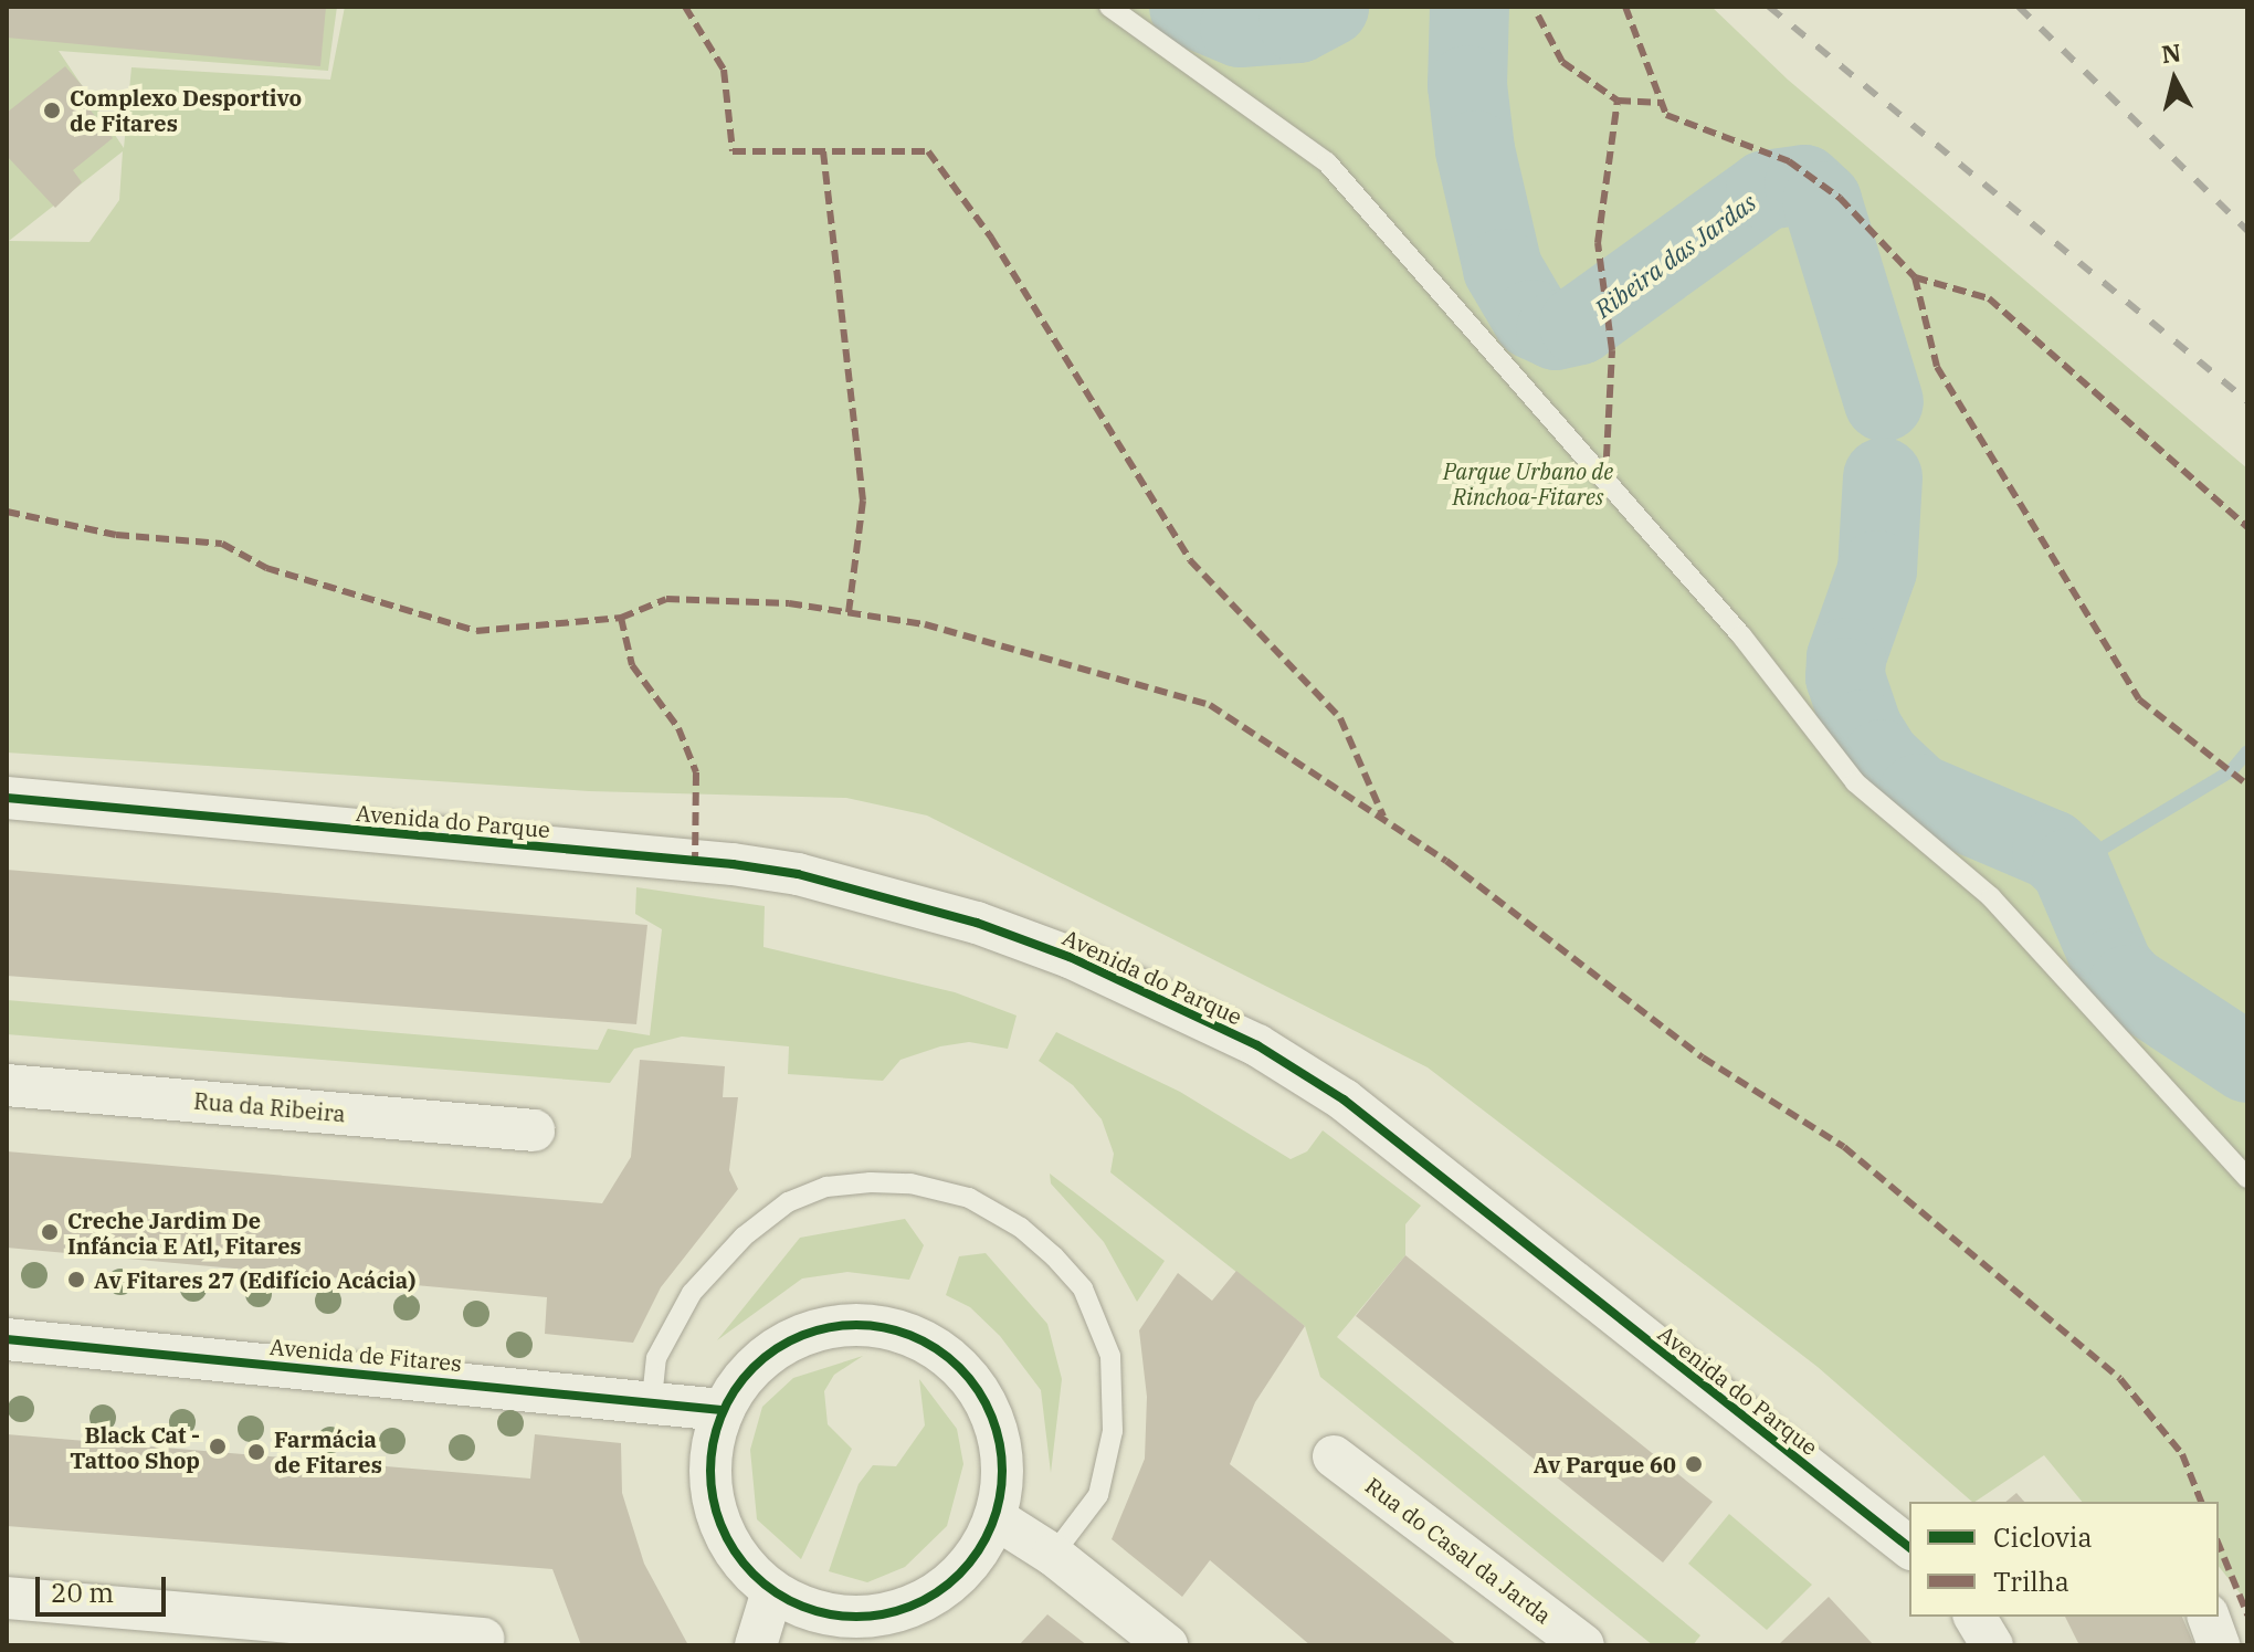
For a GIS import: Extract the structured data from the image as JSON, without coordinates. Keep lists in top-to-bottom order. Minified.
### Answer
{"streets":{"street":["Avenida do Parque","Rua da Ribeira","Avenida de Fitares","Rua do Casal da Jarda"]},"water":["Ribeira das Jardas"],"parks":["Parque Urbano de Rinchoa-Fitares"],"places":["Complexo Desportivo de Fitares","Creche Jardim De Infáncia E Atl, Fitares","Av Fitares 27 (Edifício Acácia)","Black Cat - Tattoo Shop","Farmácia de Fitares","Av Parque 60"],"legend":["Ciclovia","Trilha"],"scale_bar":"20 m","north":"top"}
